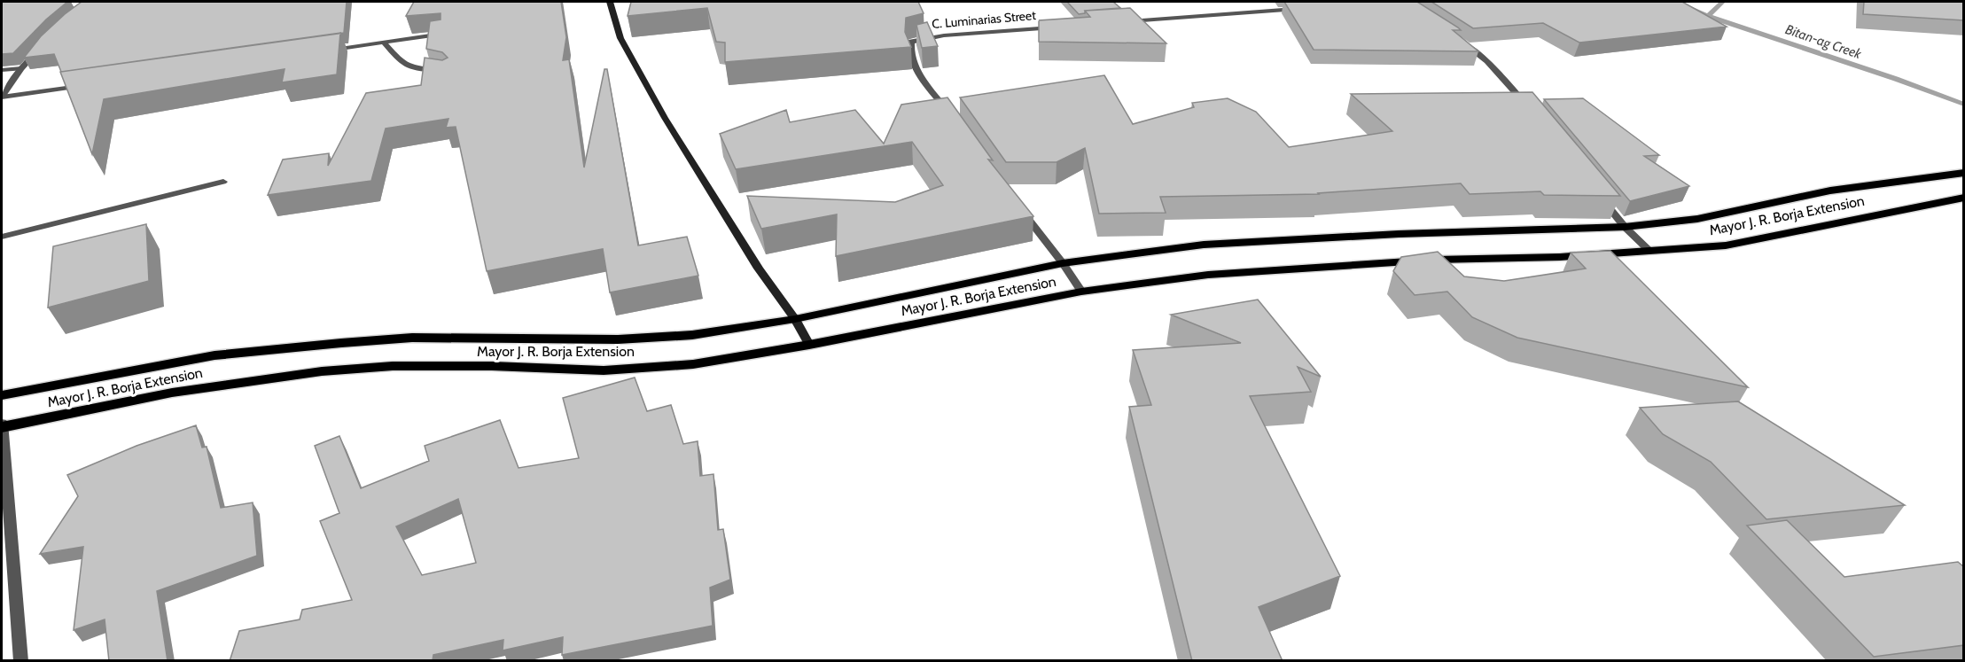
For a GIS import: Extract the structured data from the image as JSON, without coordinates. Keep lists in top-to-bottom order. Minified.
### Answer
{"streets":{"main road":["Mayor J. R. Borja Extension"],"street":["C. Luminarias Street"]},"water":["Bitan-ag Creek"]}
